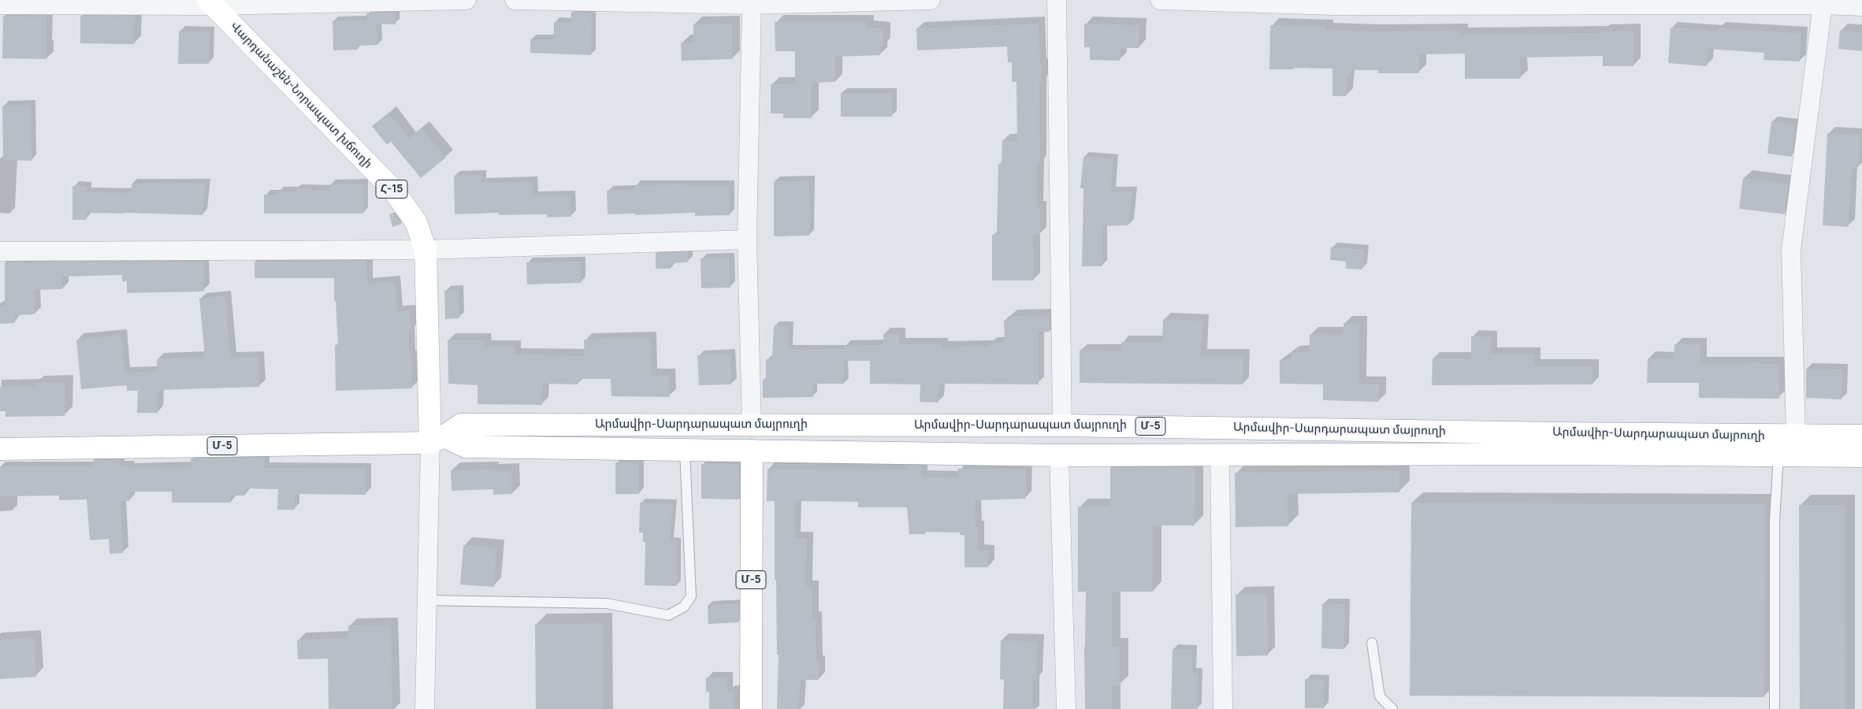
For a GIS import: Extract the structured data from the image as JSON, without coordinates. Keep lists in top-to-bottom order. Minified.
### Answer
{"streets":{"main road":["Վարդանաշեն-Նորապատ խճուղի","Հ-15","Արմավիր-Սարդարապատ մայրուղի","Մ-5"]},"crossings":[["Վարդանաշեն-Նորապատ խճուղի","Արմավիր-Սարդարապատ մայրուղի"],["Արմավիր-Սարդարապատ մայրուղի","Մ-5"]]}
